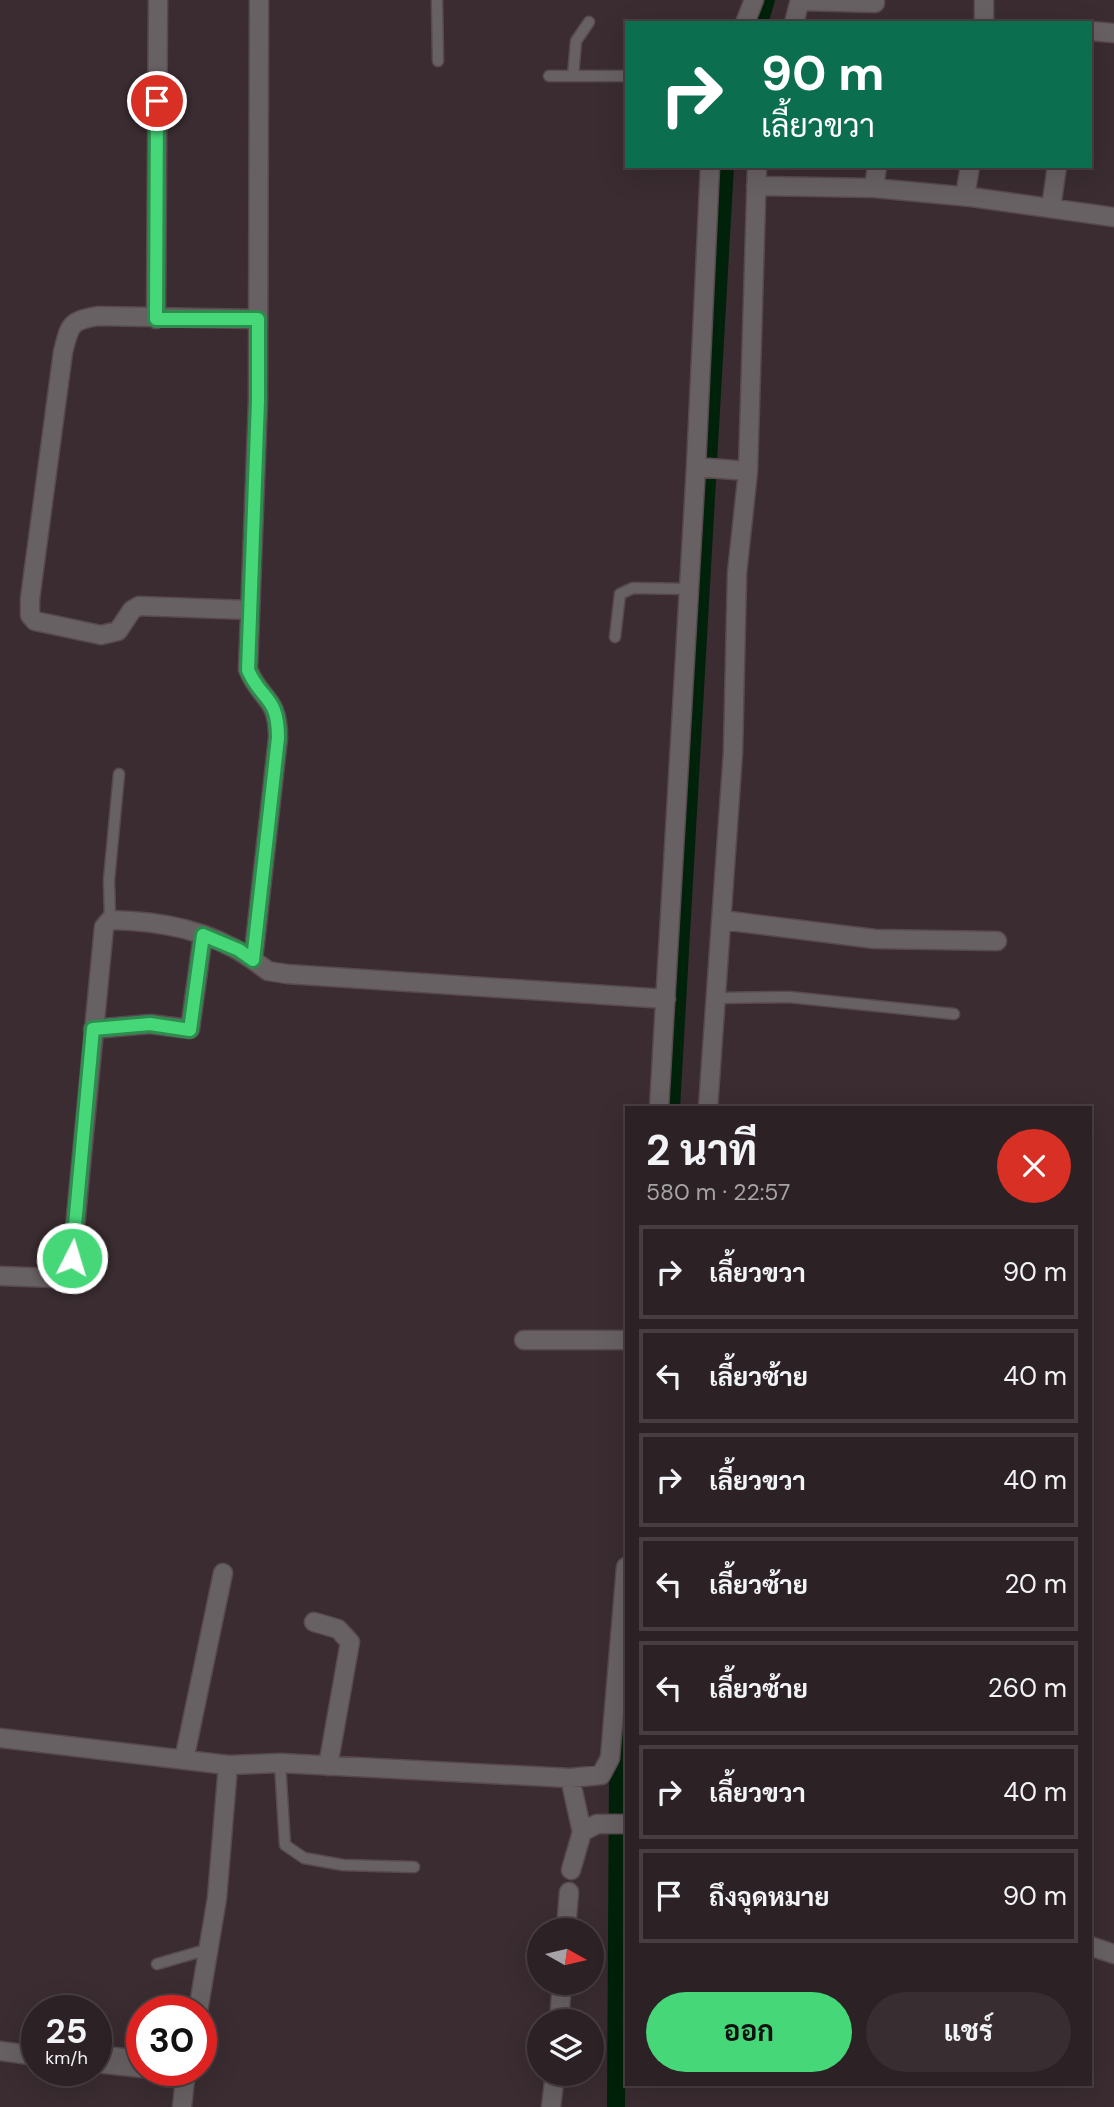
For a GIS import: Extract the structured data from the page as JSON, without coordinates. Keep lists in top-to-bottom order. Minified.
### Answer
{"north":"right","page":{"turn":["90 m","เลี้ยวขวา"],"heading":["2 นาที","580 m · 22:57"],"list":[{"name":"เลี้ยวขวา","value":"90 m"},{"name":"เลี้ยวซ้าย","value":"40 m"},{"name":"เลี้ยวขวา","value":"40 m"},{"name":"เลี้ยวซ้าย","value":"20 m"},{"name":"เลี้ยวซ้าย","value":"260 m"},{"name":"เลี้ยวขวา","value":"40 m"},{"name":"ถึงจุดหมาย","value":"90 m"}],"buttons":["ออก","แชร์"],"speed":"25 km/h","limit":"30"}}
